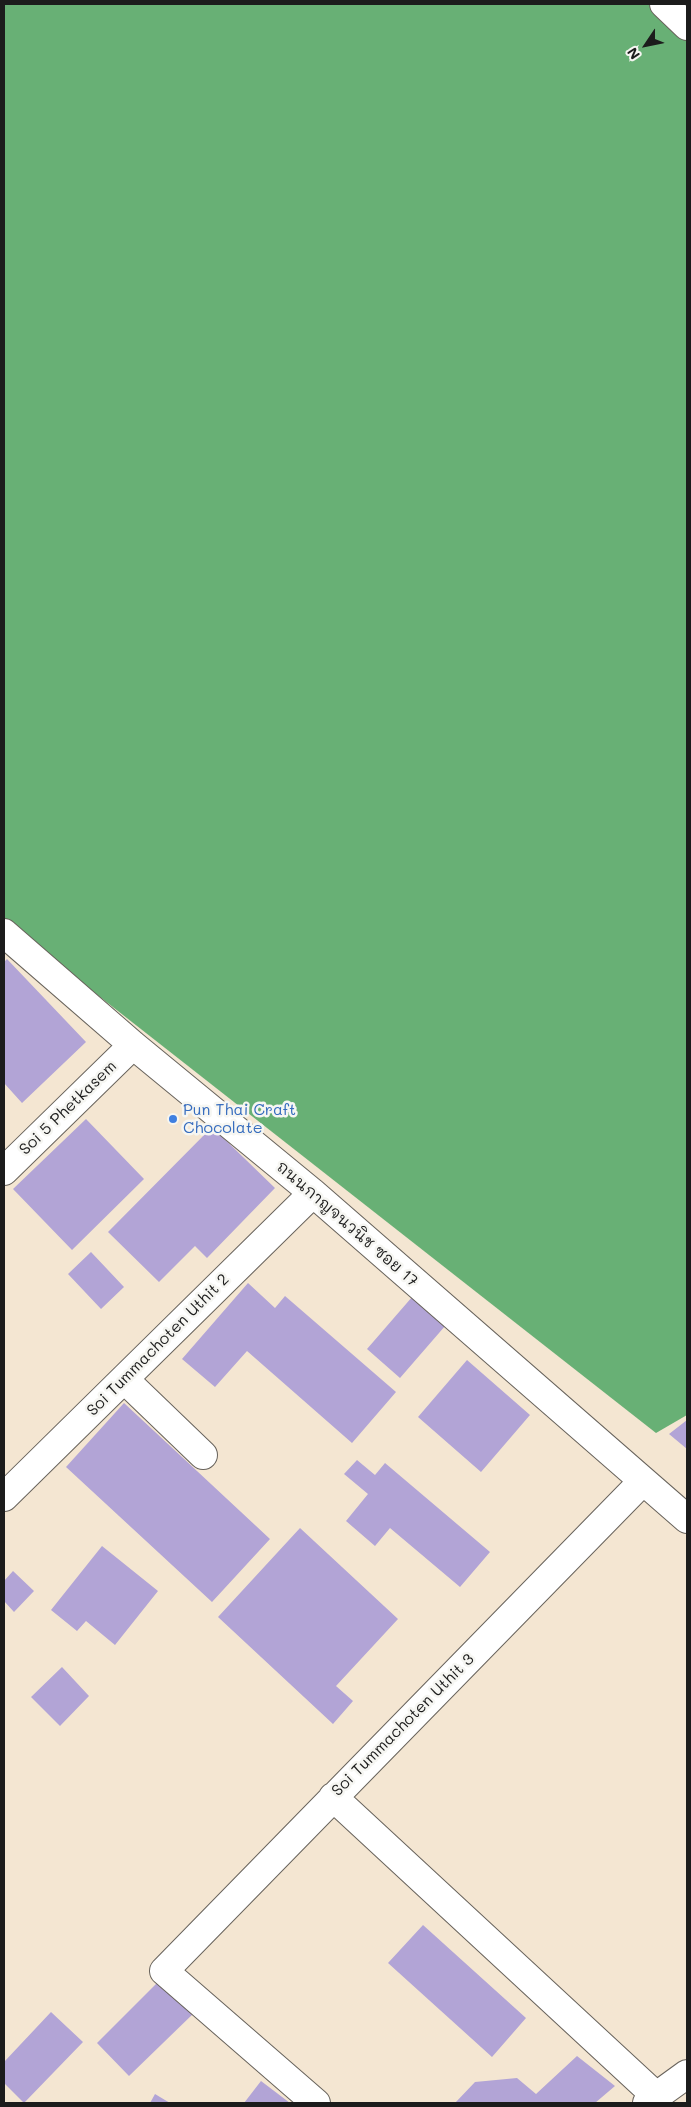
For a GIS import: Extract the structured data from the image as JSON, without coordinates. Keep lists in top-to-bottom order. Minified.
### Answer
{"streets":{"street":["Soi 5 Phetkasem","ถนนกาญจนวนิช ซอย 17","Soi Tummachoten Uthit 2","Soi Tummachoten Uthit 3"]},"crossings":[["Soi 5 Phetkasem","ถนนกาญจนวนิช ซอย 17"],["ถนนกาญจนวนิช ซอย 17","Soi Tummachoten Uthit 2"],["ถนนกาญจนวนิช ซอย 17","Soi Tummachoten Uthit 3"]],"places":["Pun Thai Craft Chocolate"],"north":"bottom left"}
